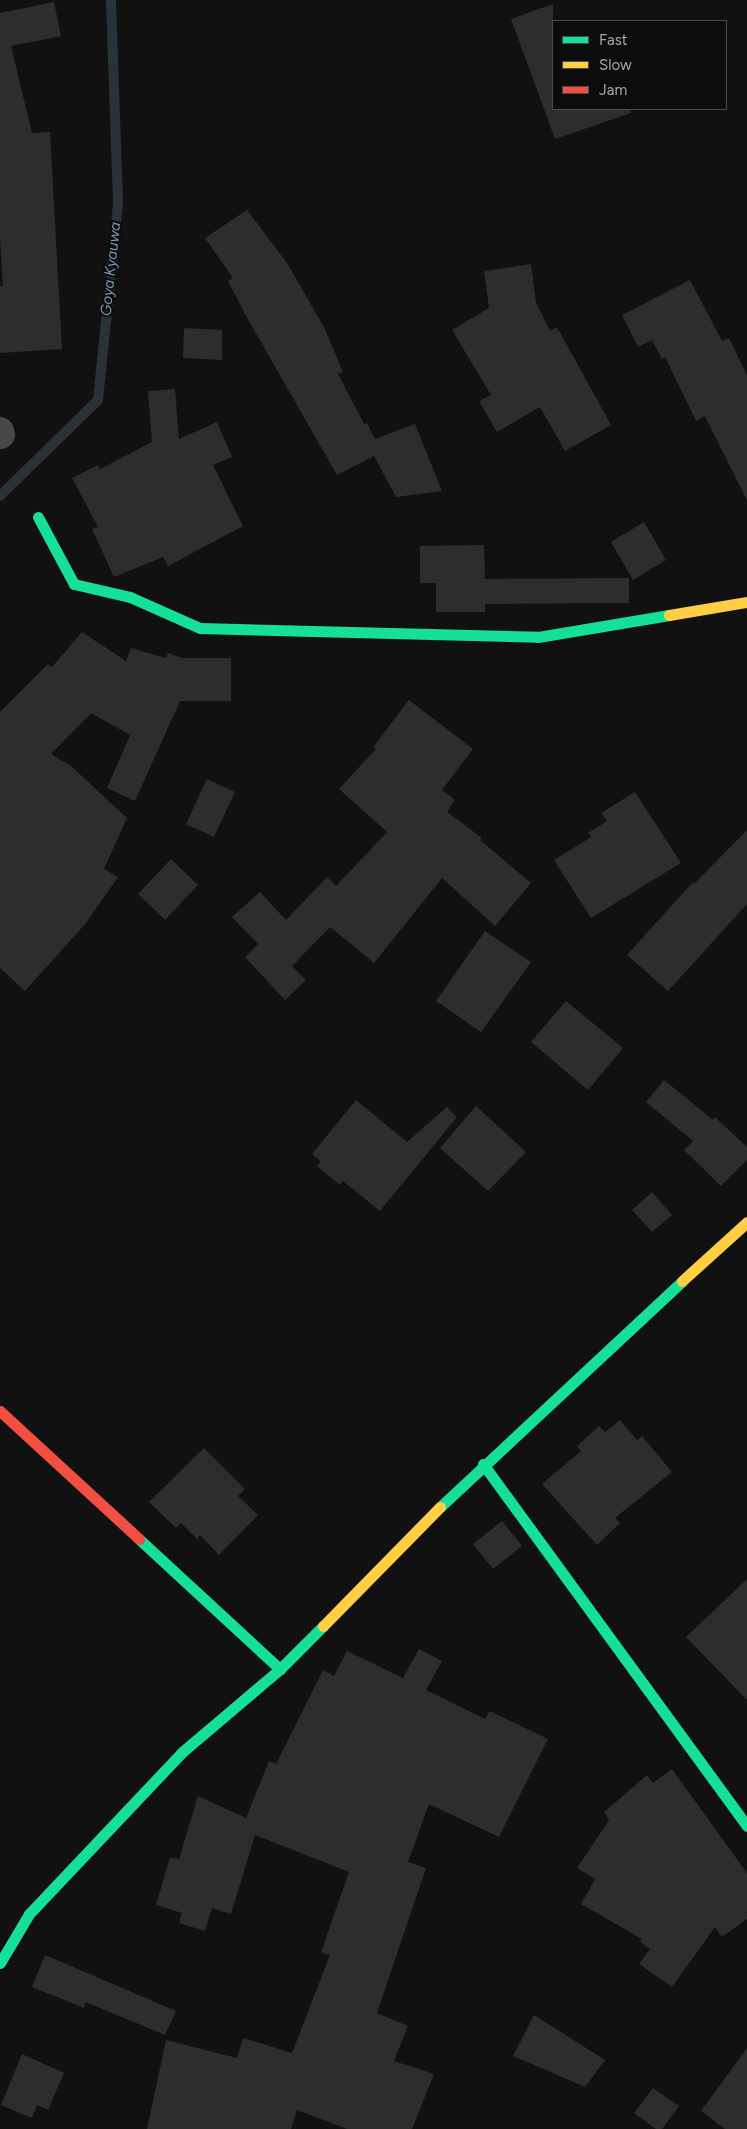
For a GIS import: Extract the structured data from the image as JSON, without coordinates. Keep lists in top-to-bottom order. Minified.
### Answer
{"water":["Goya Kyauwa"],"legend":["Fast","Slow","Jam"]}
